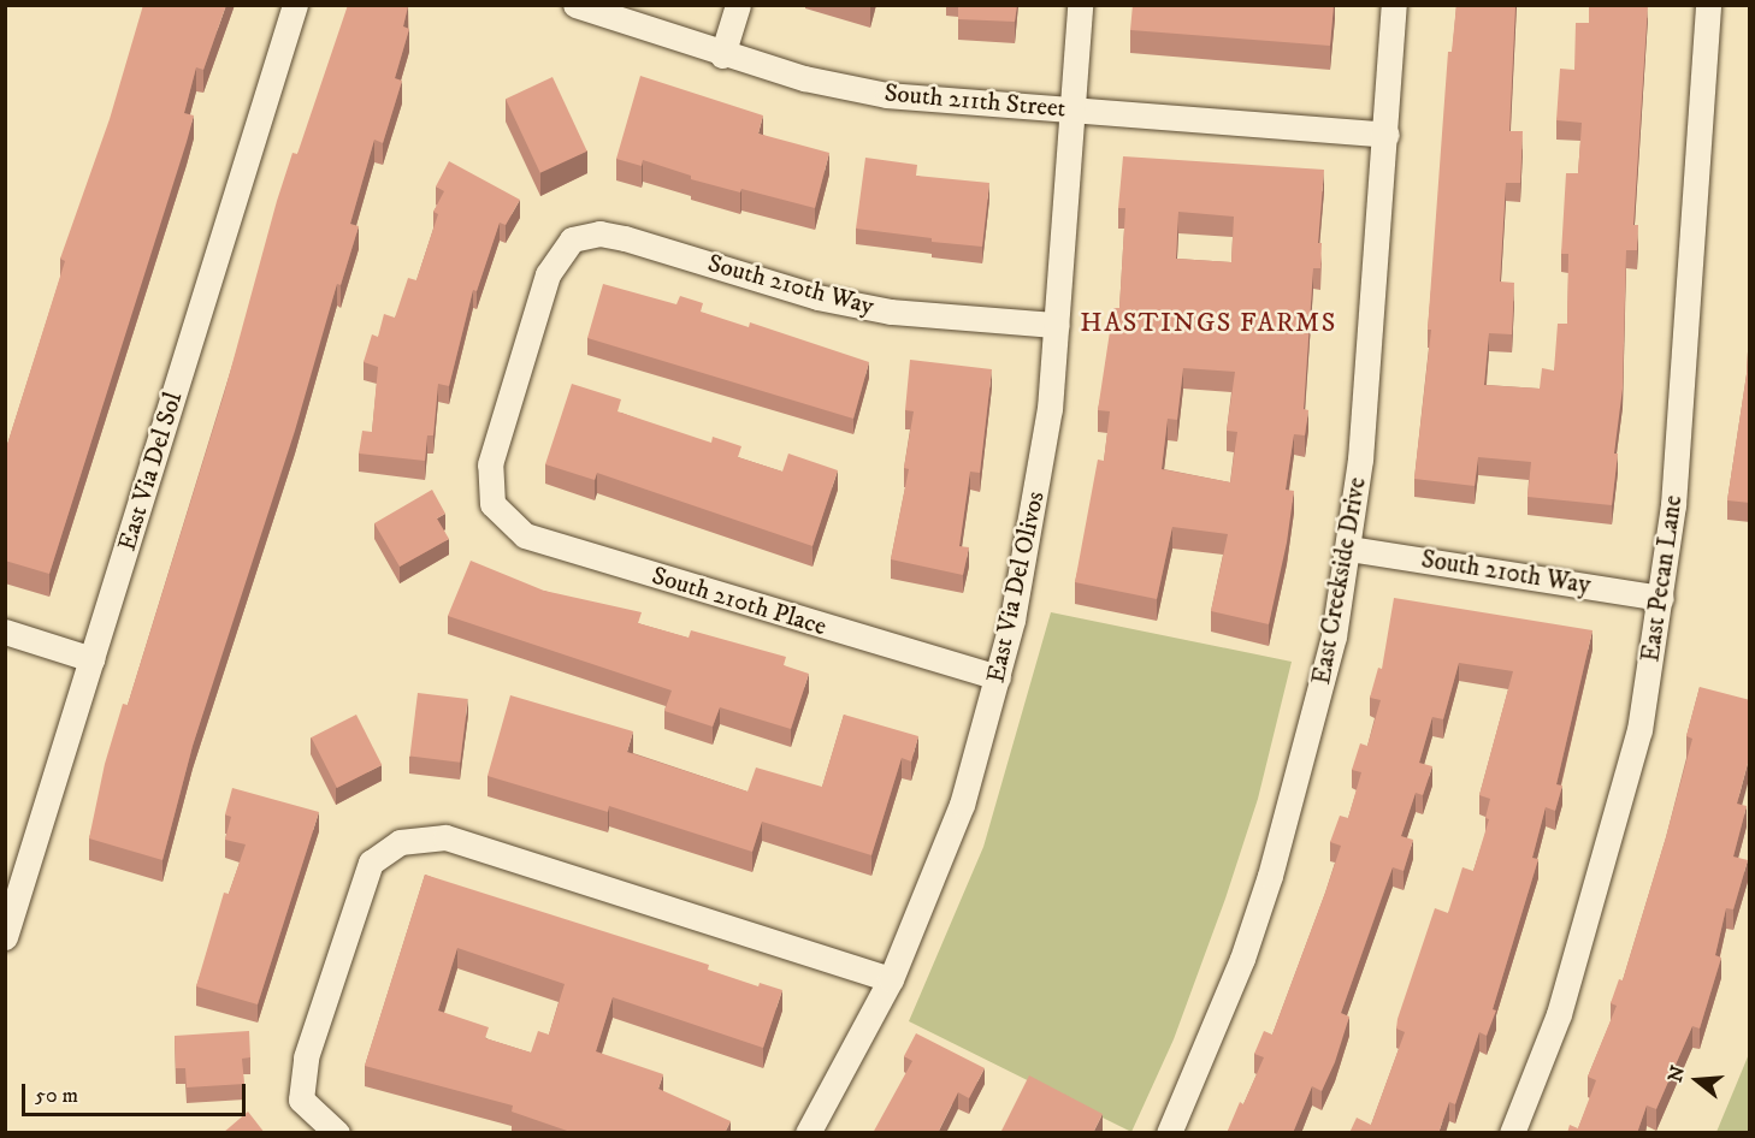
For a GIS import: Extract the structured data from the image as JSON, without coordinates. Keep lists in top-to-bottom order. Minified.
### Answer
{"streets":{"street":["South 211th Street","South 210th Way","East Via Del Sol","East Pecan Lane","East Creekside Drive","East Via Del Olivos","South 210th Place"]},"crossings":[["South 211th Street","East Creekside Drive"],["South 211th Street","East Via Del Olivos"],["South 210th Way","East Pecan Lane"],["South 210th Way","East Creekside Drive"],["South 210th Way","East Via Del Olivos"],["South 210th Way","South 210th Place"],["East Via Del Olivos","South 210th Place"]],"districts":["HASTINGS FARMS"],"scale_bar":"50 m","north":"left"}
